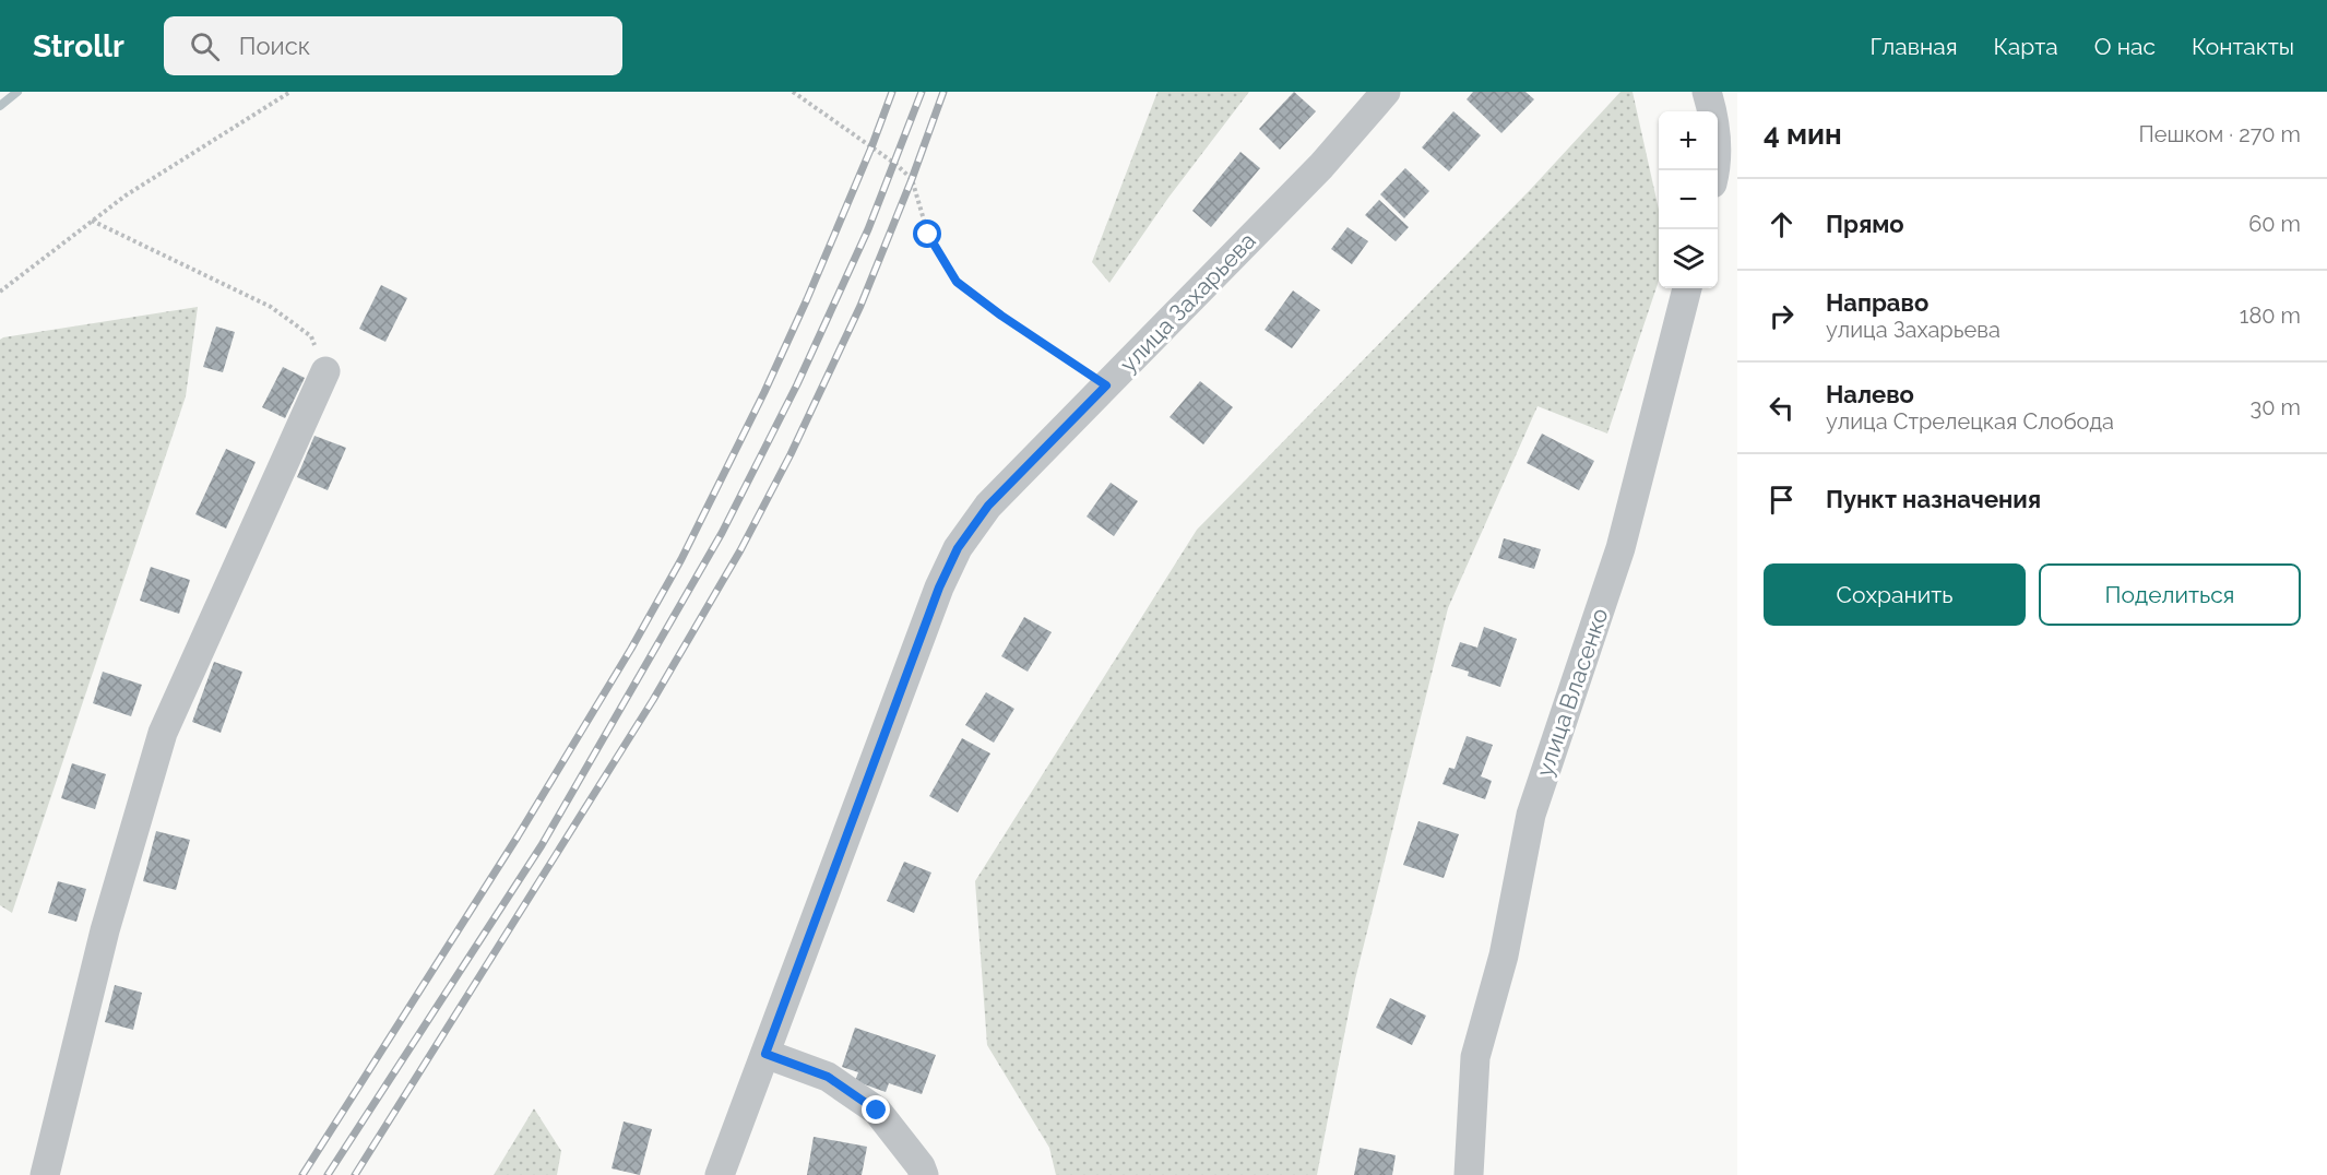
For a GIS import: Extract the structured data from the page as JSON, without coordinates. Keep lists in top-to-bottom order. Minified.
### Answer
{"streets":{"street":["улица Захарьева","улица Власенко"]},"page":{"header":"Strollr","search":"Поиск","nav":["Главная","Карта","О нас","Контакты"],"heading":["4 мин","Пешком · 270 m"],"map_buttons":["+","−"],"list":[["Прямо","60 m"],["Направо","улица Захарьева","180 m"],["Налево","улица Стрелецкая Слобода","30 m"],"Пункт назначения"],"buttons":["Сохранить","Поделиться"]}}
